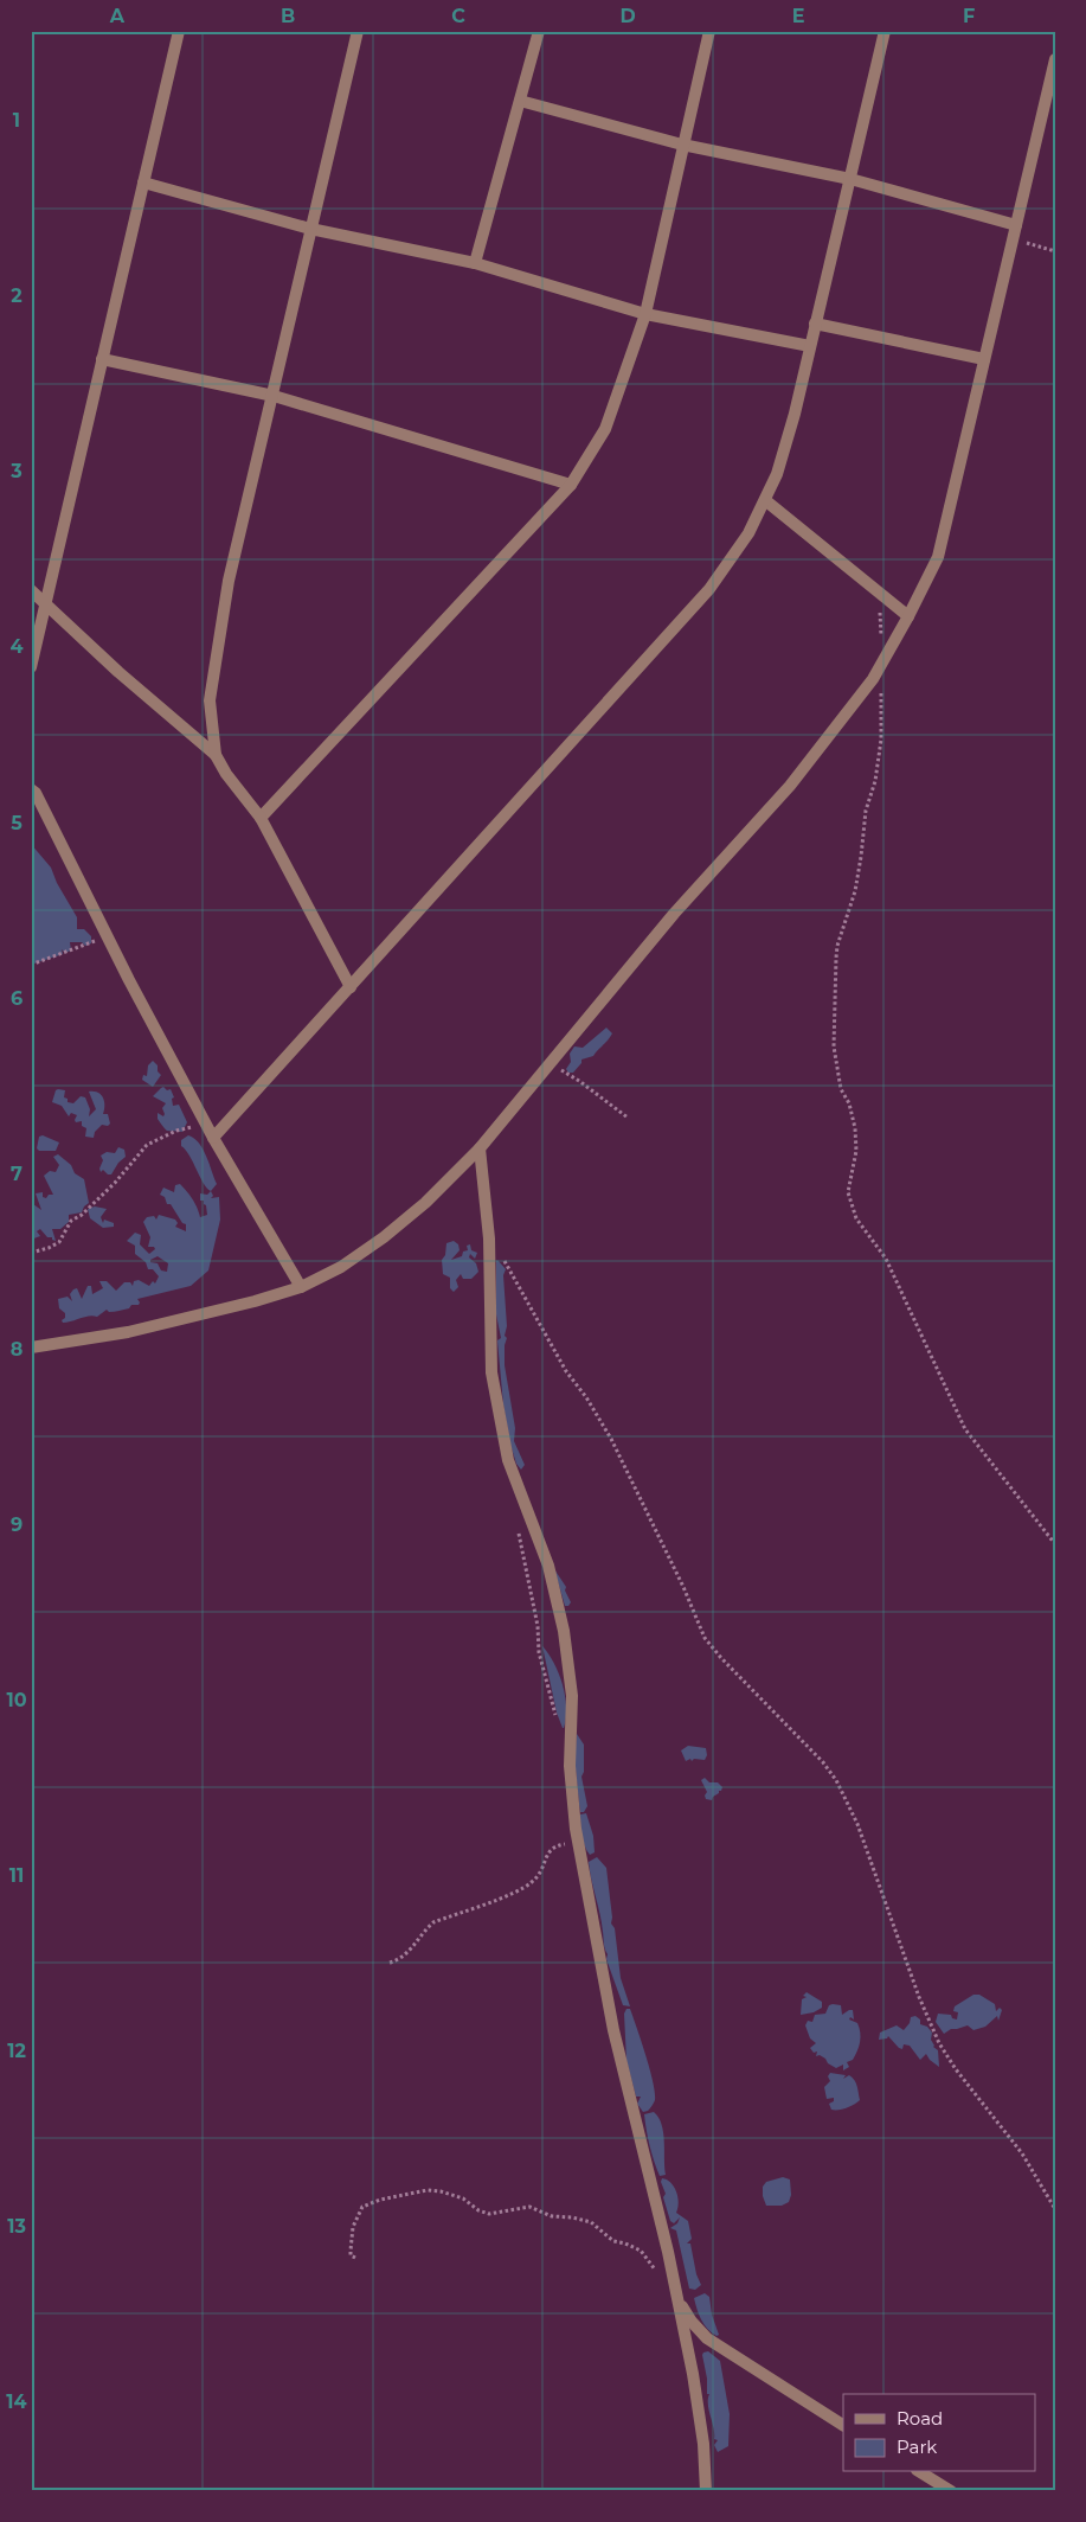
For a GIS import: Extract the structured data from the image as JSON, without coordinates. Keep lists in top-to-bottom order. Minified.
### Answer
{"legend":["Road","Park"],"grid":{"columns":["A","B","C","D","E","F"],"rows":["1","2","3","4","5","6","7","8","9","10","11","12","13","14"]}}
